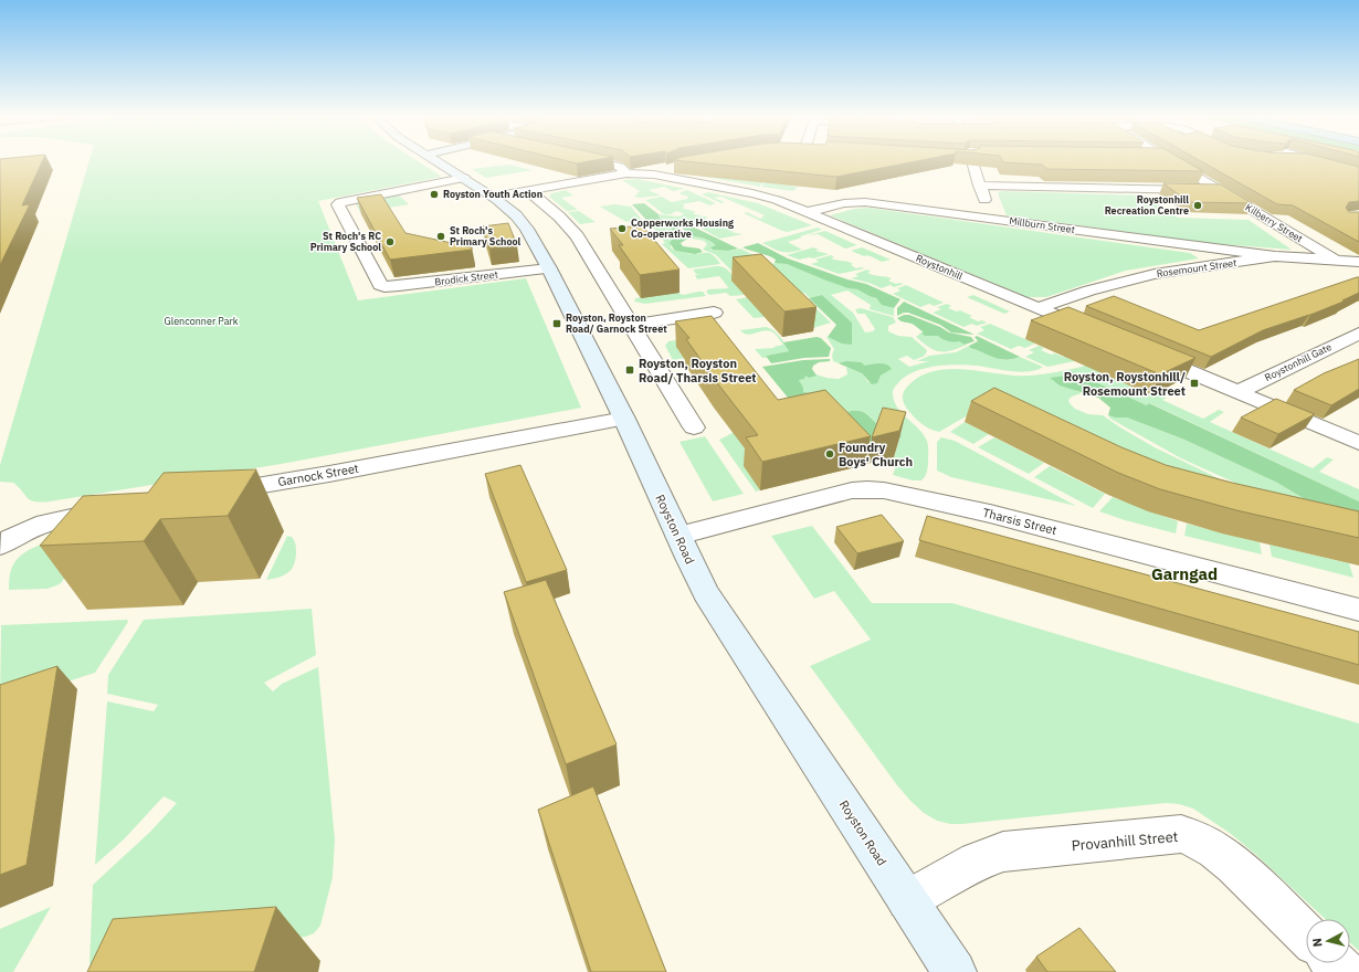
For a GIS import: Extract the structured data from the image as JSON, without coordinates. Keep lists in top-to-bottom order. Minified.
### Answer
{"streets":{"street":["Kilberry Street","Millburn Street","Roystonhill","Rosemount Street","Brodick Street","Roystonhill Gate","Garnock Street","Tharsis Street","Royston Road","Provanhill Street"]},"crossings":[["Kilberry Street","Rosemount Street"],["Millburn Street","Roystonhill"],["Millburn Street","Rosemount Street"],["Roystonhill","Rosemount Street"],["Brodick Street","Royston Road"],["Garnock Street","Royston Road"],["Tharsis Street","Royston Road"],["Royston Road","Provanhill Street"]],"districts":["Garngad"],"parks":["Glenconner Park"],"places":{"other":["Royston Youth Action","Roystonhill Recreation Centre","Copperworks Housing Co-operative","St Roch's Primary School","St Roch's RC Primary School","Foundry Boys' Church"],"transit":["Royston, Royston Road/ Garnock Street","Royston, Royston Road/ Tharsis Street","Royston, Roystonhill/ Rosemount Street"]},"north":"left"}
